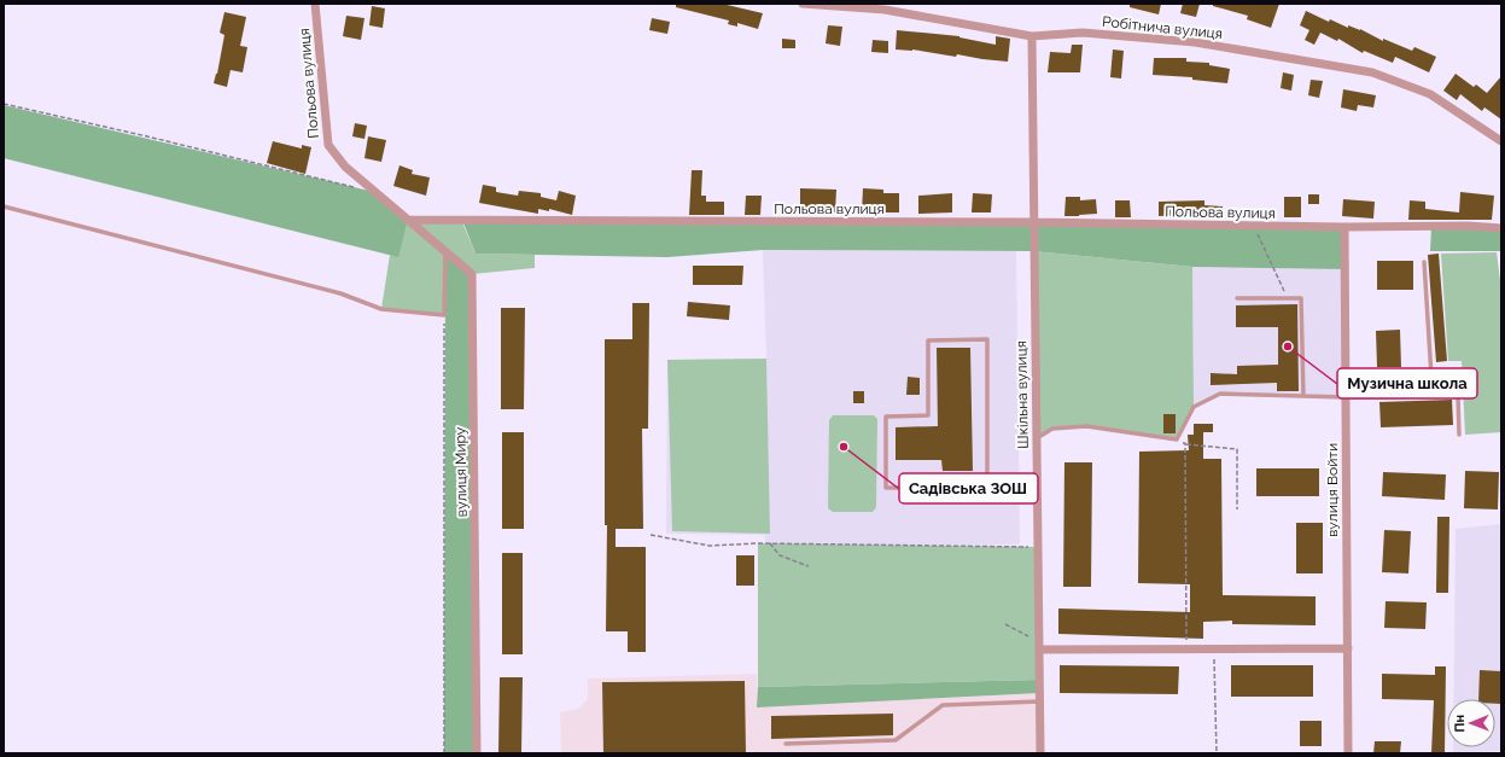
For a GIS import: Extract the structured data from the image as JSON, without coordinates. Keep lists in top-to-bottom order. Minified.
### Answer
{"streets":{"street":["Робітнича вулиця","Польова вулиця","Шкільна вулиця","вулиця Миру","вулиця Войти"]},"crossings":[["Робітнича вулиця","Шкільна вулиця"],["Польова вулиця","Шкільна вулиця"],["Польова вулиця","вулиця Миру"],["Польова вулиця","вулиця Войти"]],"places":["Музична школа","Садівська ЗОШ"],"north":"left"}
